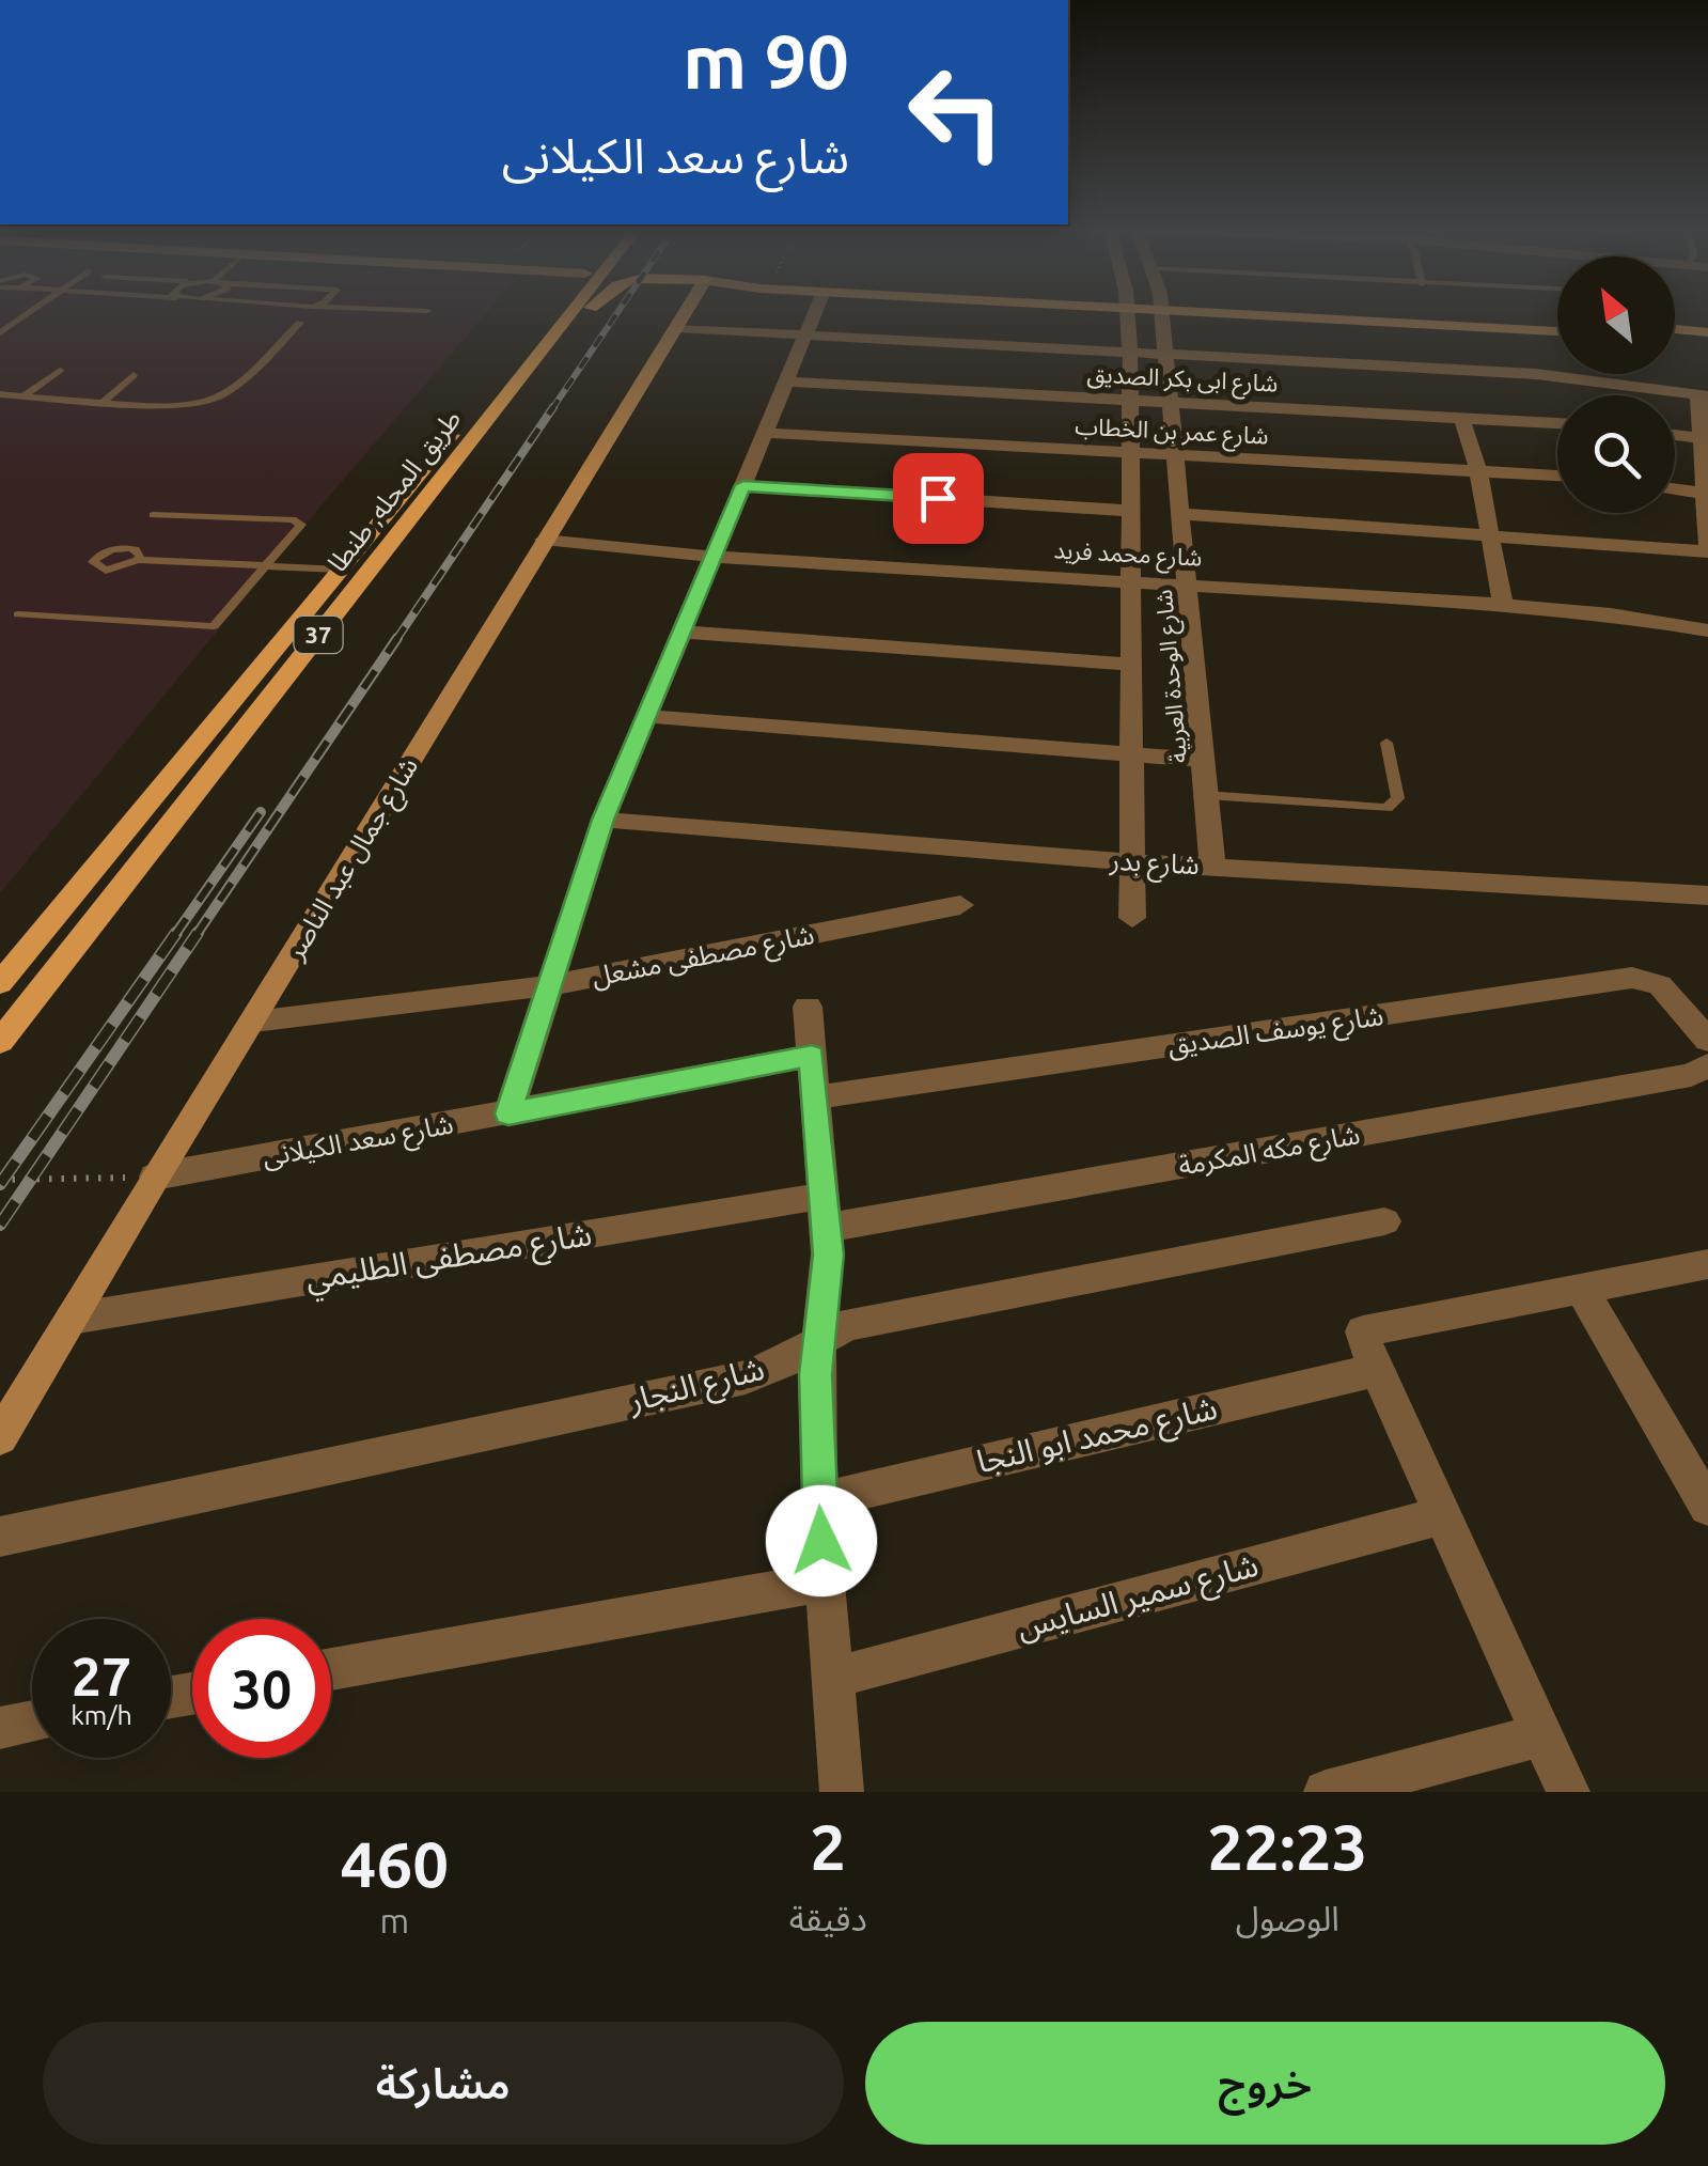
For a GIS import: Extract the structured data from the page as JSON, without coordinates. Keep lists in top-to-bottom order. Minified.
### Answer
{"streets":{"main road":["طريق المحله, طنطا","37"],"street":["شارع ابى بكر الصديق","شارع عمر بن الخطاب","شارع محمد فريد","شارع الوحدة العربية","شارع جمال عبد الناصر","شارع بدر","شارع مصطفى مشعل","شارع يوسف الصديق","شارع سعد الكيلانى","شارع مكه المكرمة","شارع مصطفى الطليمي","شارع النجار","شارع محمد ابو النجا","شارع سمير السايس"]},"crossings":[["شارع ابى بكر الصديق","شارع الوحدة العربية"],["شارع عمر بن الخطاب","شارع الوحدة العربية"],["شارع محمد فريد","شارع الوحدة العربية"],["شارع محمد فريد","شارع جمال عبد الناصر"],["شارع الوحدة العربية","شارع بدر"],["شارع جمال عبد الناصر","شارع مصطفى مشعل"],["شارع جمال عبد الناصر","شارع سعد الكيلانى"],["شارع جمال عبد الناصر","شارع مصطفى الطليمي"],["شارع مكه المكرمة","شارع مصطفى الطليمي"]],"north":"top left","page":{"turn":["90 m","شارع سعد الكيلانى"],"speed":"27 km/h","limit":"30","eta":["22:23","الوصول","2","دقيقة","460","m"],"buttons":["خروج","مشاركة"]}}
